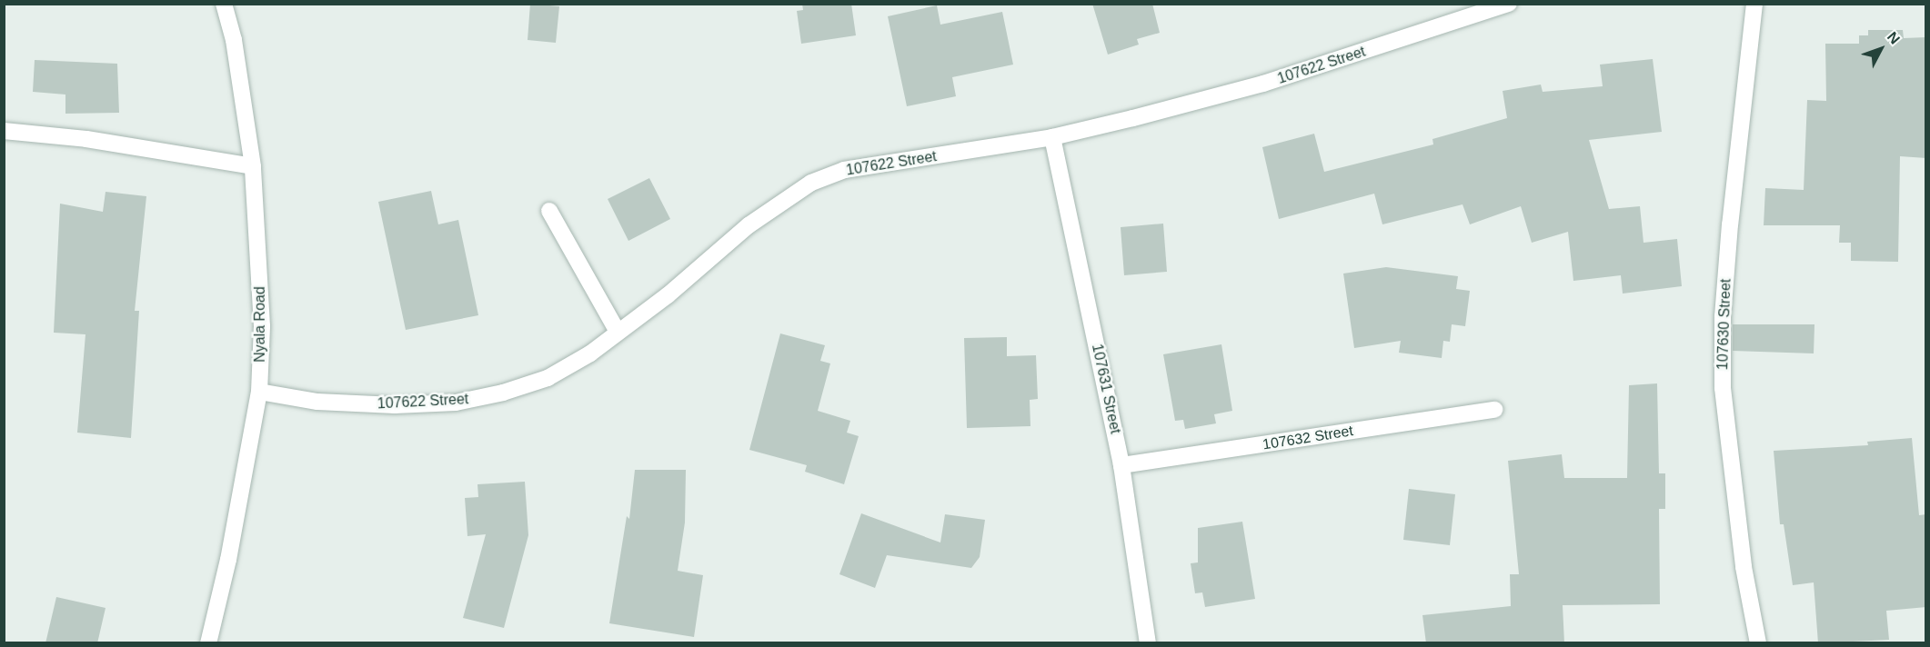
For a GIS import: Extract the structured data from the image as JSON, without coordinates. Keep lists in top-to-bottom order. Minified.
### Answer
{"streets":{"street":["107622 Street","Nyala Road","107630 Street","107631 Street","107632 Street"]},"crossings":[["107622 Street","Nyala Road"],["107622 Street","107631 Street"],["107631 Street","107632 Street"]],"north":"top right"}
